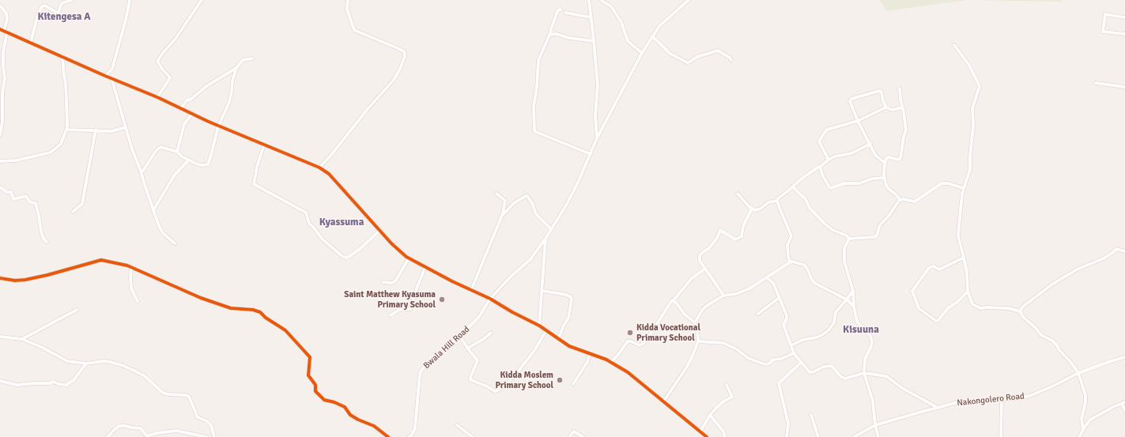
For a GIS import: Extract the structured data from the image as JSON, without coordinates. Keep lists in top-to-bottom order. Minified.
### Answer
{"streets":{"street":["Bwala Hill Road","Nakongolero Road"]},"districts":["Kitengesa A","Kyassuma","Kisuuna"],"places":["Saint Matthew Kyasuma Primary School","Kidda Vocational Primary School","Kidda Moslem Primary School"]}
